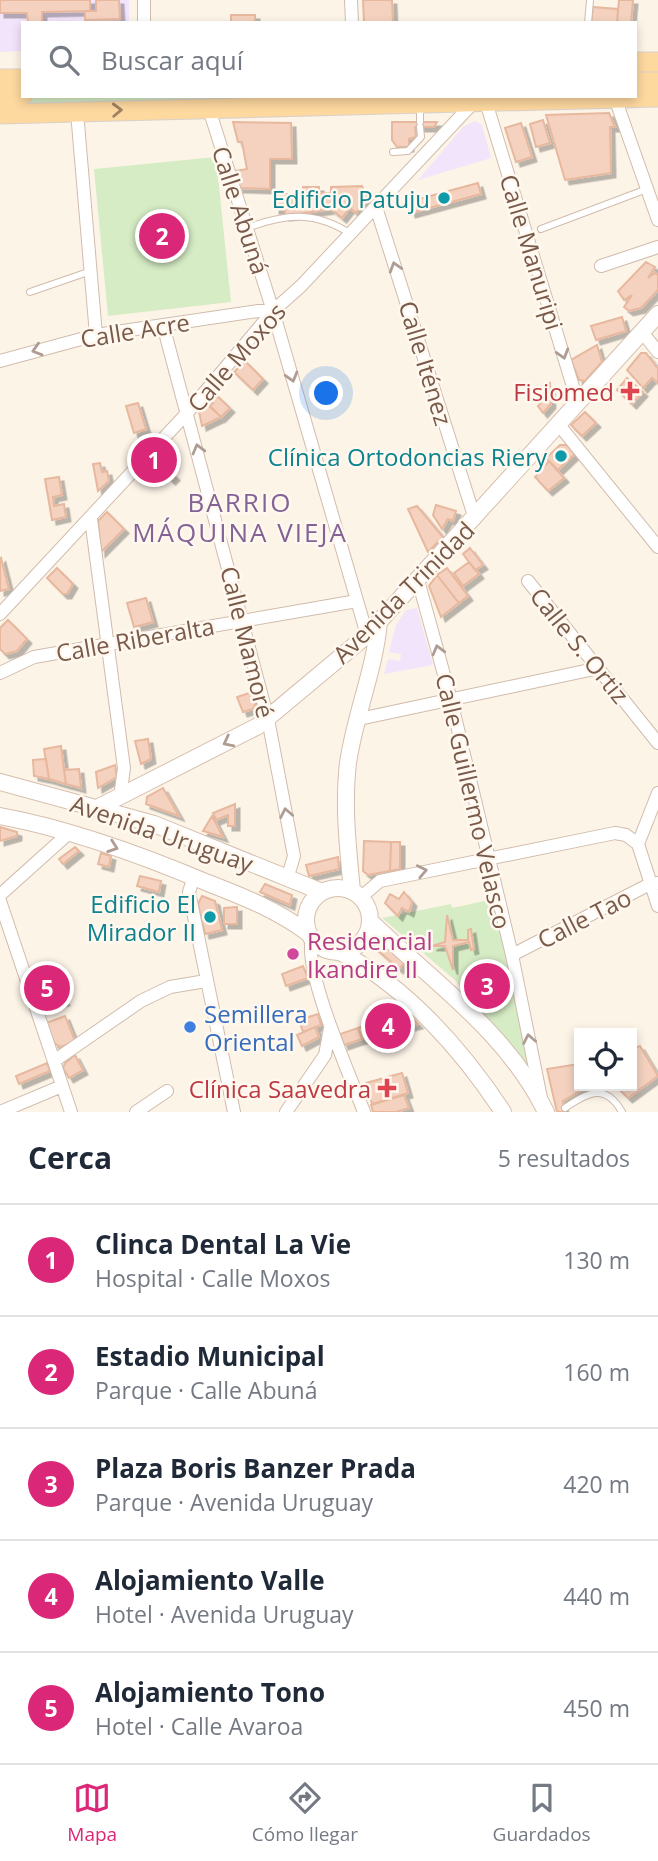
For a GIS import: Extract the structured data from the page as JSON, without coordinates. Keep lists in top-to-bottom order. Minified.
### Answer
{"streets":{"main road":["Avenida Trinidad","Avenida Uruguay"],"street":["Calle Abuná","Calle Manuripi","Calle Acre","Calle Moxos","Calle Iténez","Calle Riberalta","Calle Mamoré","Calle S. Ortiz","Calle Guillermo Velasco","Calle Tao"]},"crossings":[["Calle Abuná","Calle Acre"],["Calle Abuná","Calle Moxos"],["Calle Abuná","Avenida Trinidad"],["Calle Abuná","Calle Riberalta"],["Calle Manuripi","Calle Moxos"],["Calle Manuripi","Avenida Trinidad"],["Calle Acre","Calle Moxos"],["Calle Acre","Calle Mamoré"],["Calle Moxos","Calle Iténez"],["Calle Moxos","Calle Mamoré"],["Calle Iténez","Avenida Trinidad"],["Avenida Trinidad","Calle Mamoré"],["Avenida Trinidad","Calle Guillermo Velasco"],["Avenida Trinidad","Avenida Uruguay"],["Calle Riberalta","Calle Mamoré"],["Calle Mamoré","Avenida Uruguay"],["Calle Guillermo Velasco","Calle Tao"]],"one_way":["Calle Abuná","Calle Manuripi","Calle Acre","Calle Iténez","Calle Mamoré","Calle Guillermo Velasco"],"districts":["BARRIO MÁQUINA VIEJA"],"places":{"other":["Edificio Patuju","Clínica Ortodoncias Riery","Edificio El Mirador II","Residencial Ikandire II","Semillera Oriental"],"health":["Fisiomed","Clínica Saavedra"]},"page":{"search":"Buscar aquí","pins":["2","1","3","5","4"],"heading":["Cerca","5 resultados"],"list":[{"mark":"1","name":"Clinca Dental La Vie","note":"Hospital · Calle Moxos","value":"130 m"},{"mark":"2","name":"Estadio Municipal","note":"Parque · Calle Abuná","value":"160 m"},{"mark":"3","name":"Plaza Boris Banzer Prada","note":"Parque · Avenida Uruguay","value":"420 m"},{"mark":"4","name":"Alojamiento Valle","note":"Hotel · Avenida Uruguay","value":"440 m"},{"mark":"5","name":"Alojamiento Tono","note":"Hotel · Calle Avaroa","value":"450 m"}],"nav":["Mapa","Cómo llegar","Guardados"]}}
